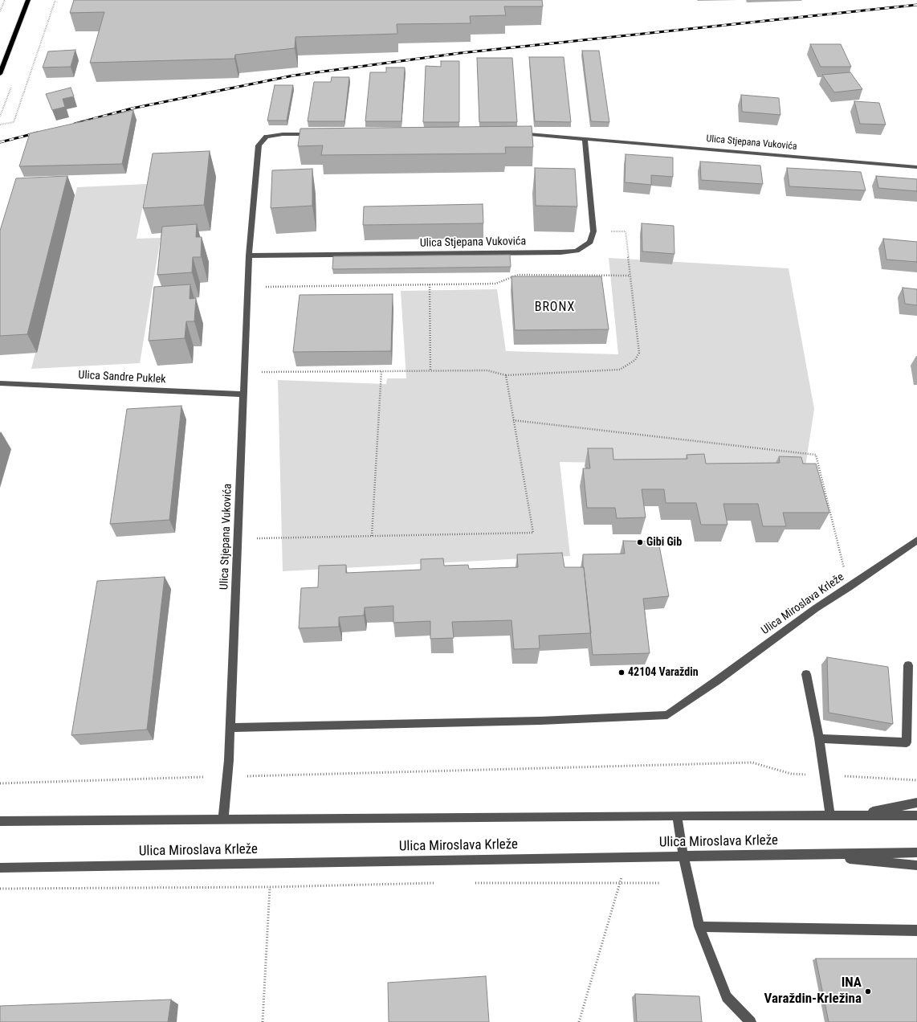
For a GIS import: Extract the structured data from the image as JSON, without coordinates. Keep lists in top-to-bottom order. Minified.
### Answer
{"streets":{"street":["Ulica Stjepana Vukovića","Ulica Sandre Puklek","Ulica Miroslava Krleže"]},"crossings":[["Ulica Stjepana Vukovića","Ulica Sandre Puklek"],["Ulica Stjepana Vukovića","Ulica Miroslava Krleže"]],"districts":["BRONX"],"places":["Gibi Gib","42104 Varaždin","INA Varaždin-Krležina"]}
